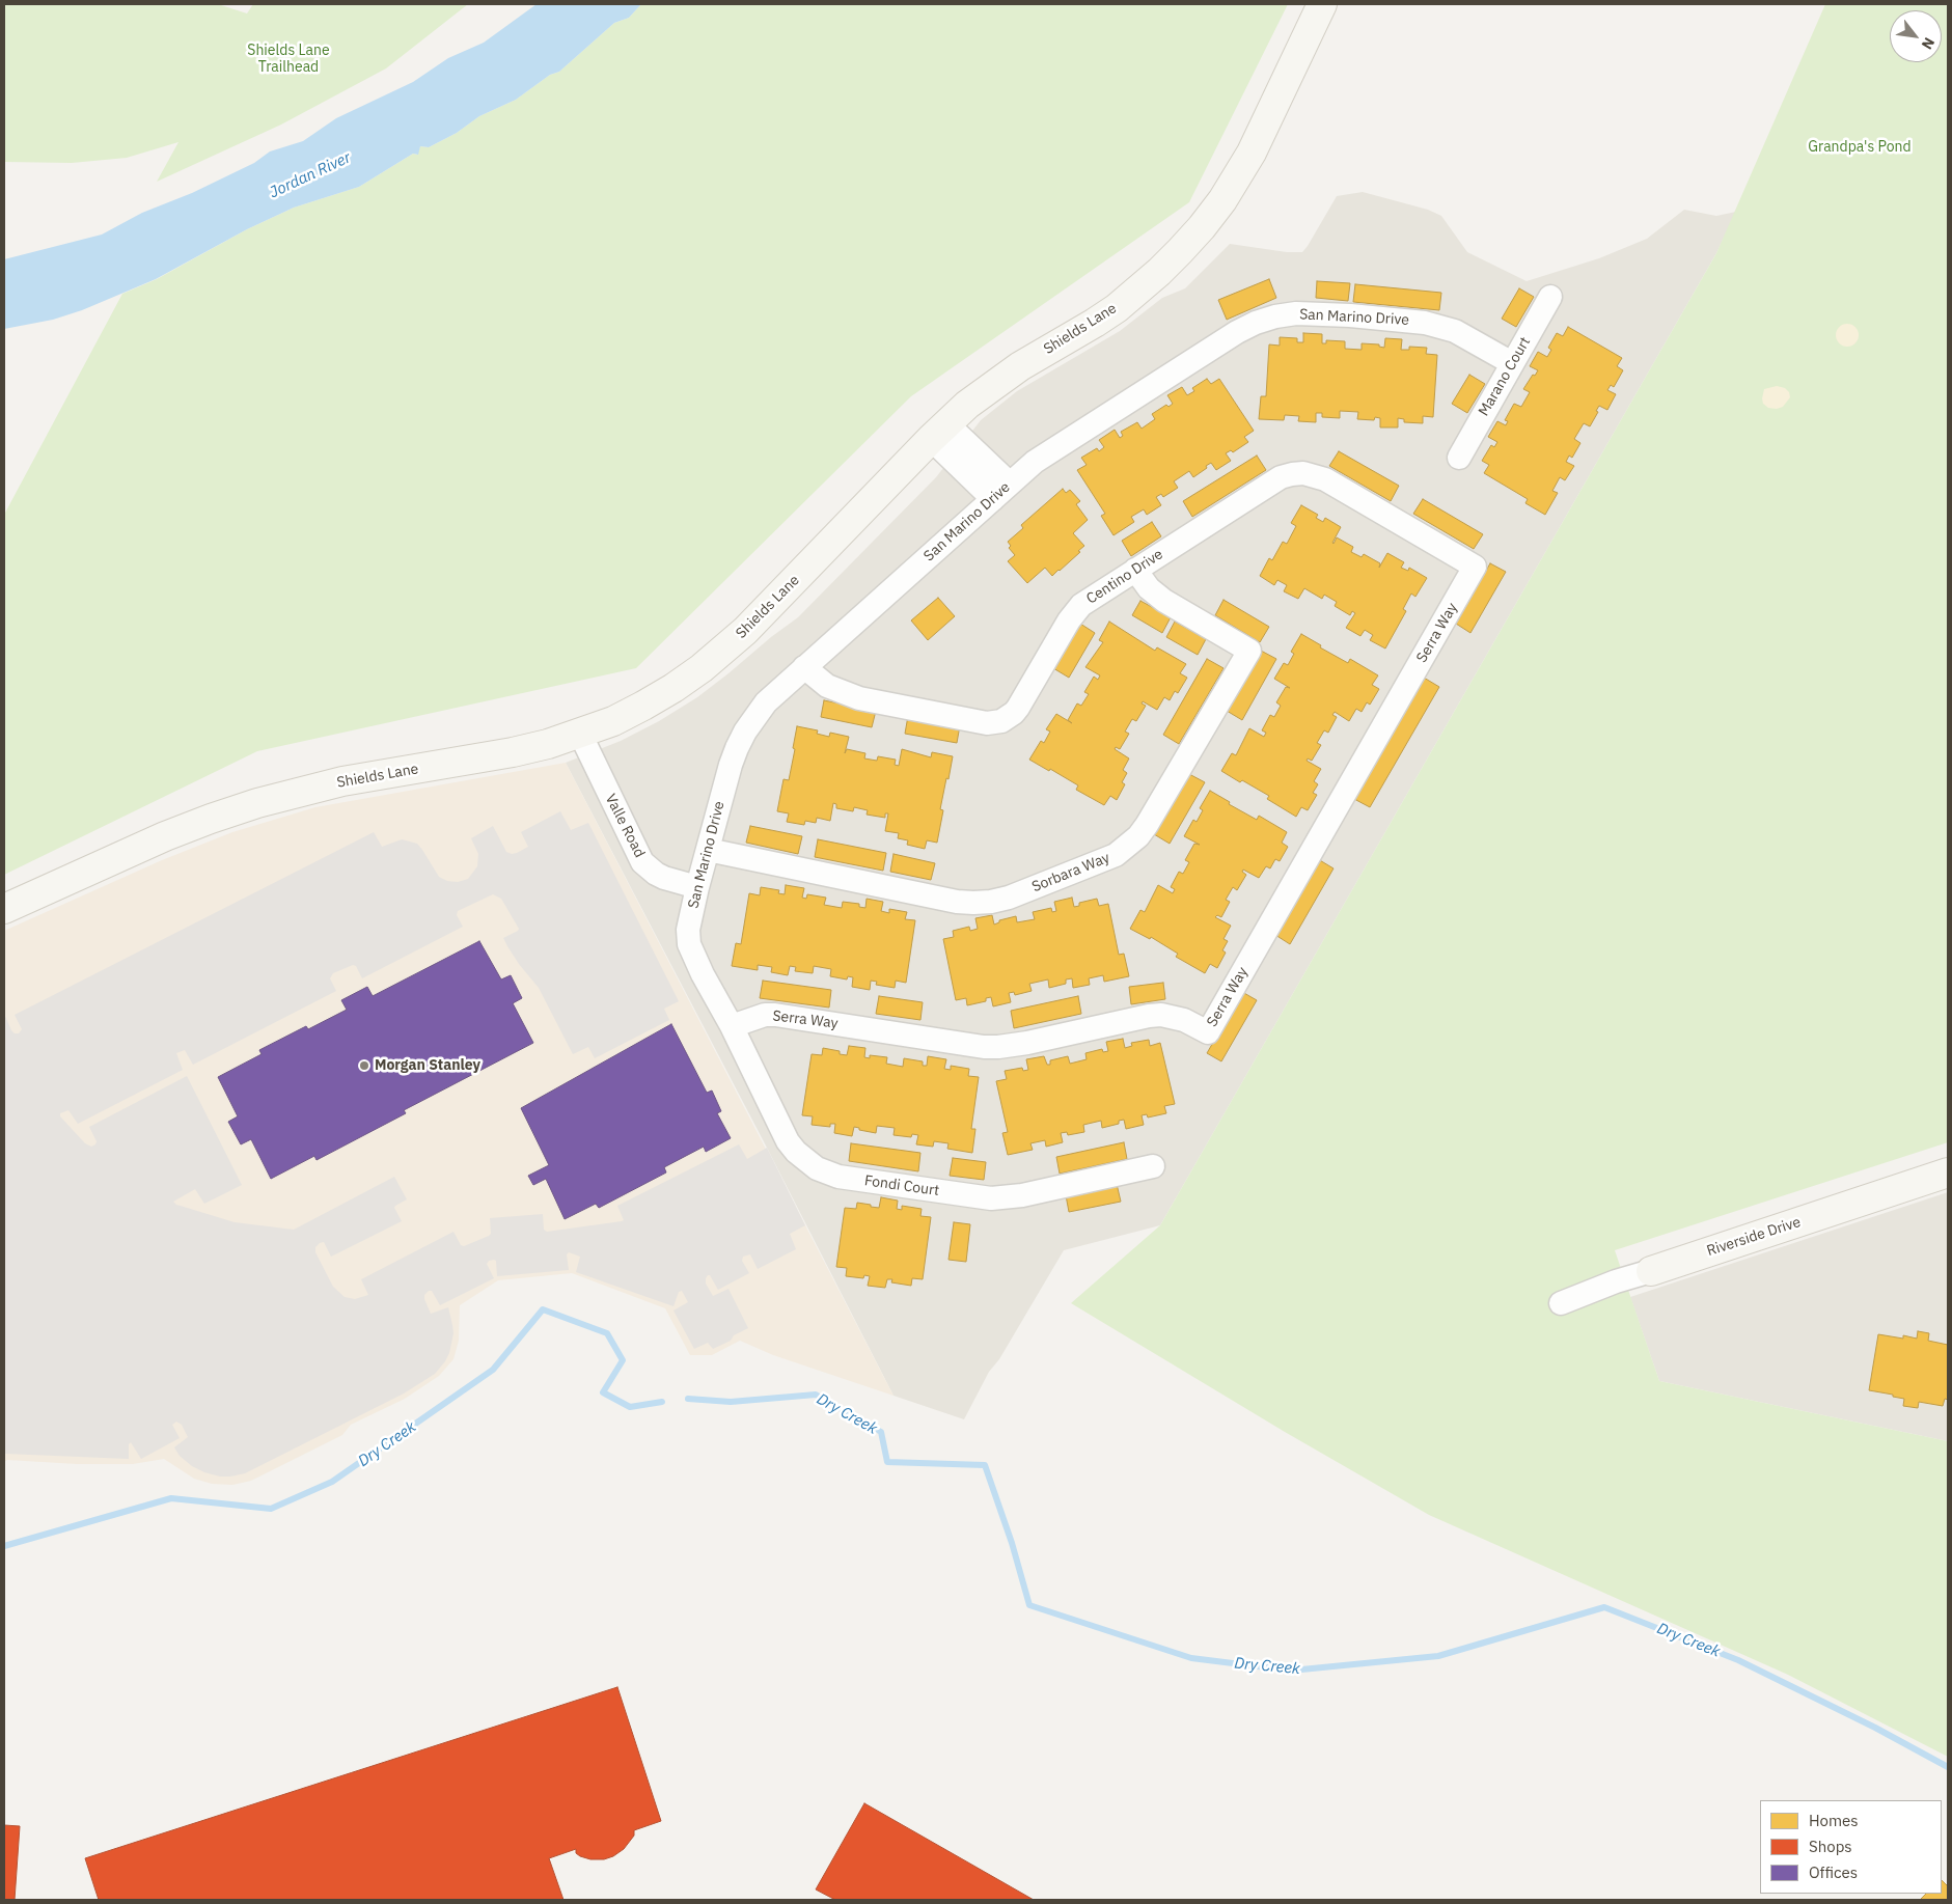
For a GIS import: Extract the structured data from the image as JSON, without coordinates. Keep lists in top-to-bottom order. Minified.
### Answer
{"streets":{"main road":["Shields Lane","Riverside Drive"],"street":["San Marino Drive","Marano Court","Centino Drive","Serra Way","Valle Road","Sorbara Way","Fondi Court"]},"crossings":[["San Marino Drive","Marano Court"],["San Marino Drive","Centino Drive"],["San Marino Drive","Serra Way"],["San Marino Drive","Valle Road"],["San Marino Drive","Sorbara Way"],["San Marino Drive","Fondi Court"],["Shields Lane","Valle Road"],["Centino Drive","Serra Way"],["Centino Drive","Sorbara Way"],["Serra Way","Fondi Court"]],"water":["Jordan River","Dry Creek"],"parks":["Shields Lane Trailhead","Grandpa's Pond"],"places":["Morgan Stanley"],"legend":["Homes","Shops","Offices"],"north":"bottom right"}
